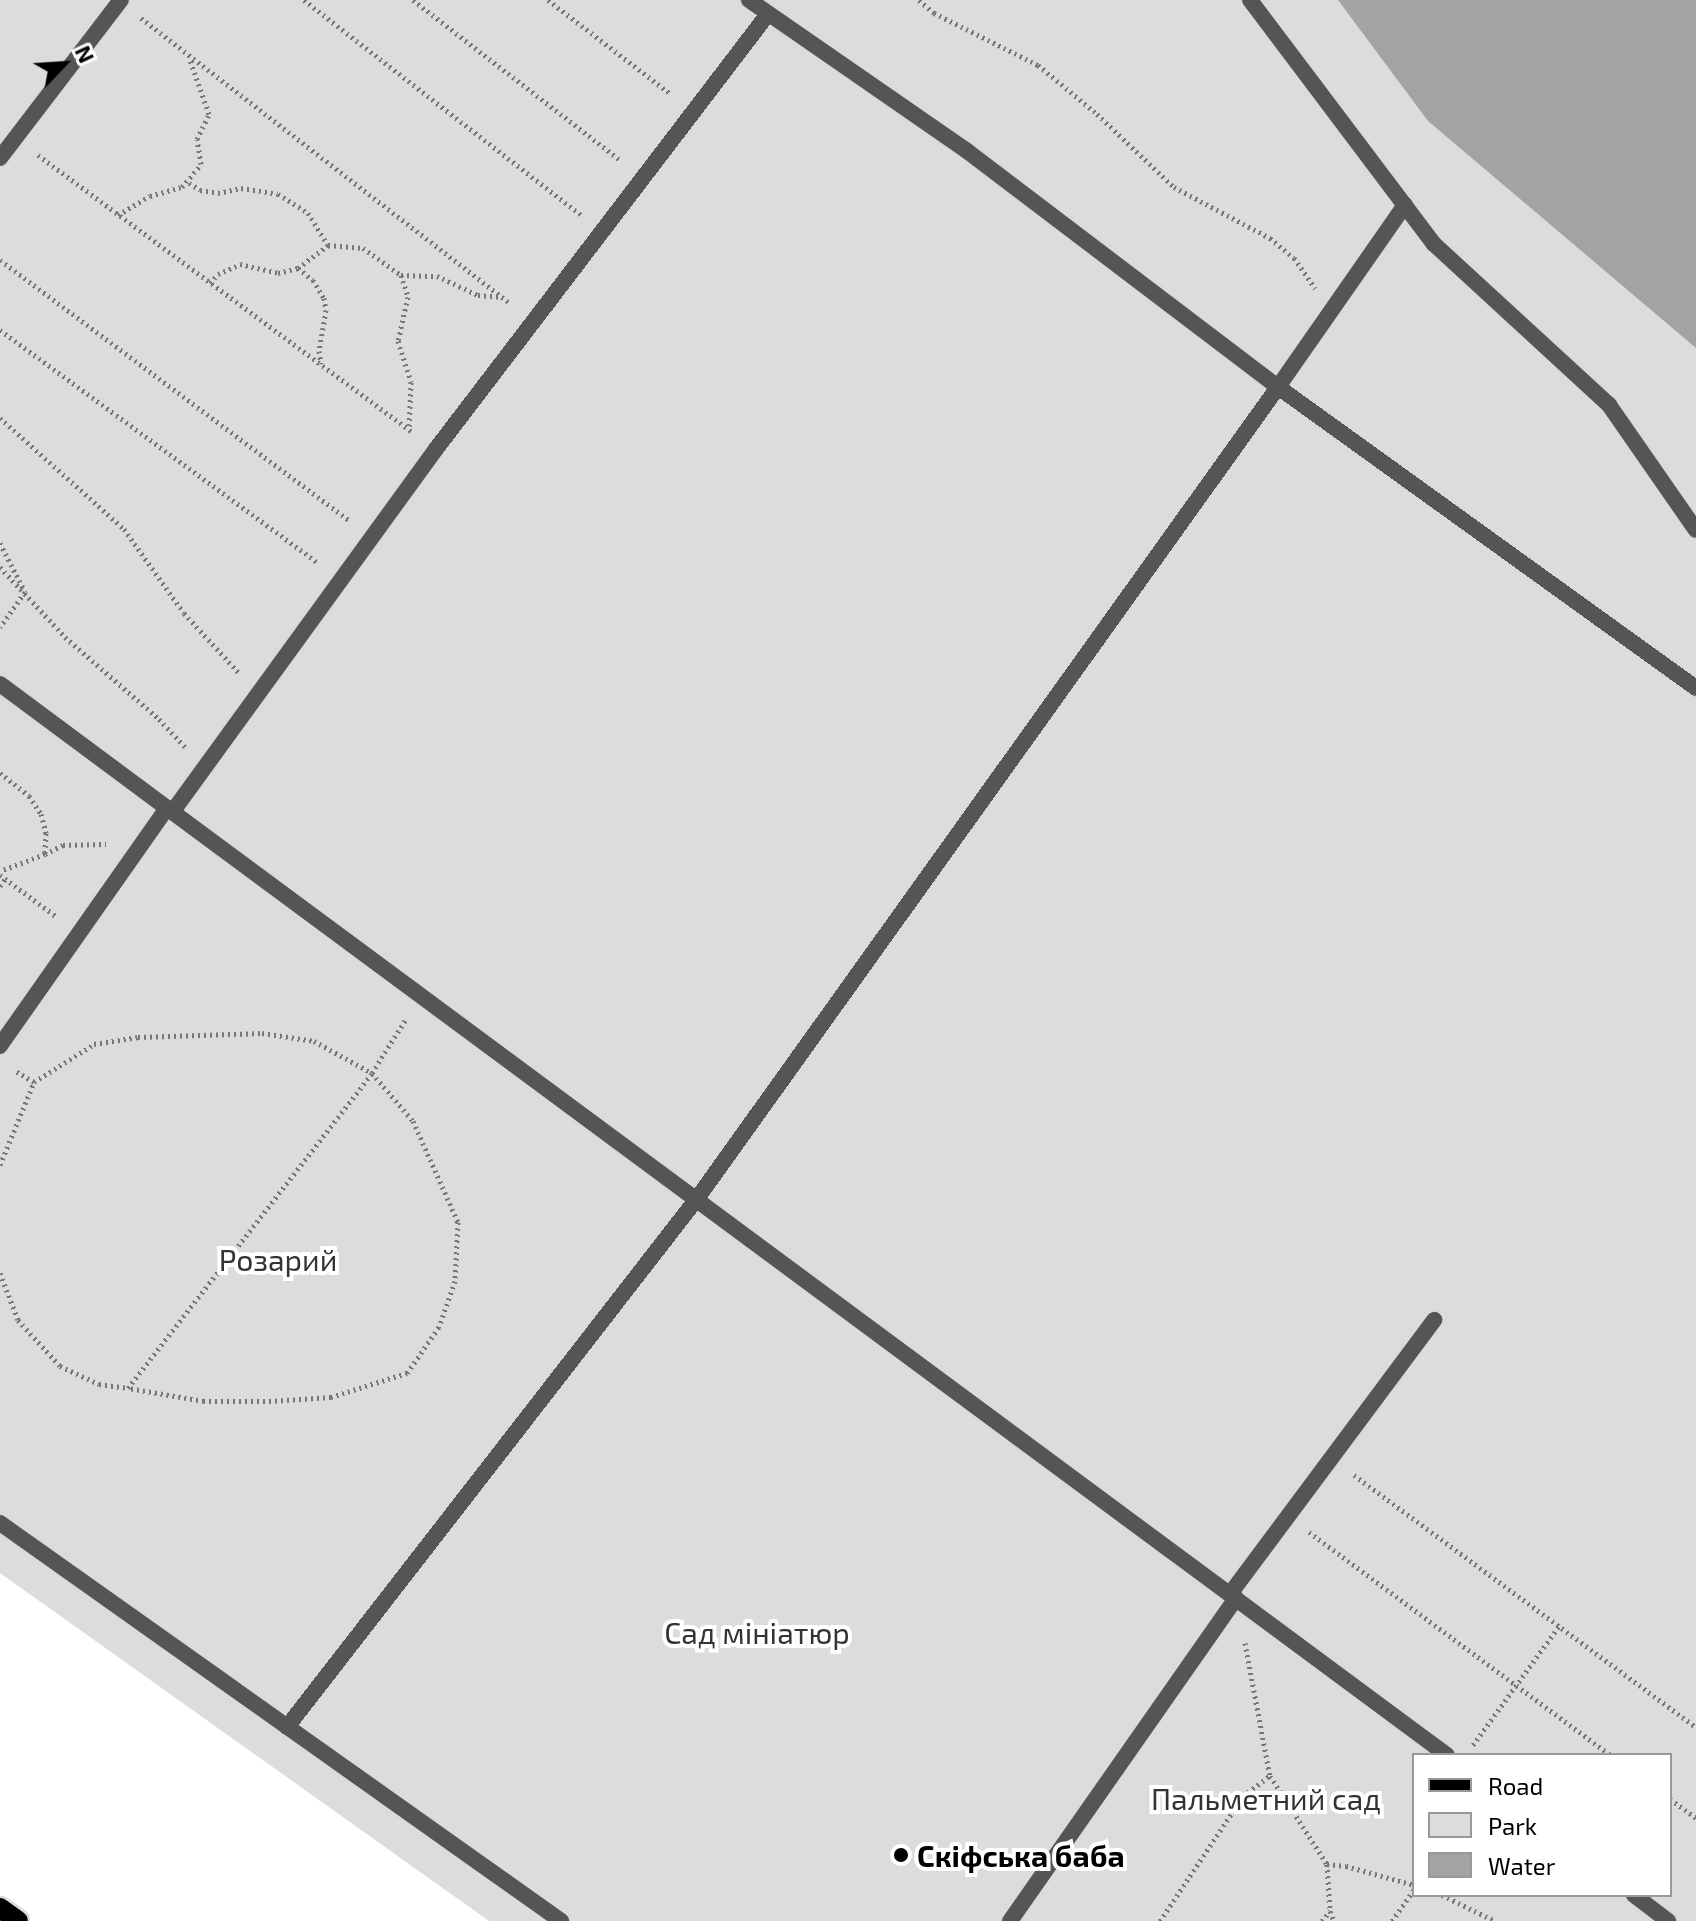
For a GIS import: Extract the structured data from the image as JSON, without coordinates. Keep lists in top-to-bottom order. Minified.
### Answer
{"parks":["Розарий","Сад мініатюр","Пальметний сад"],"places":["Скіфська баба"],"legend":["Road","Park","Water"],"north":"top right"}
